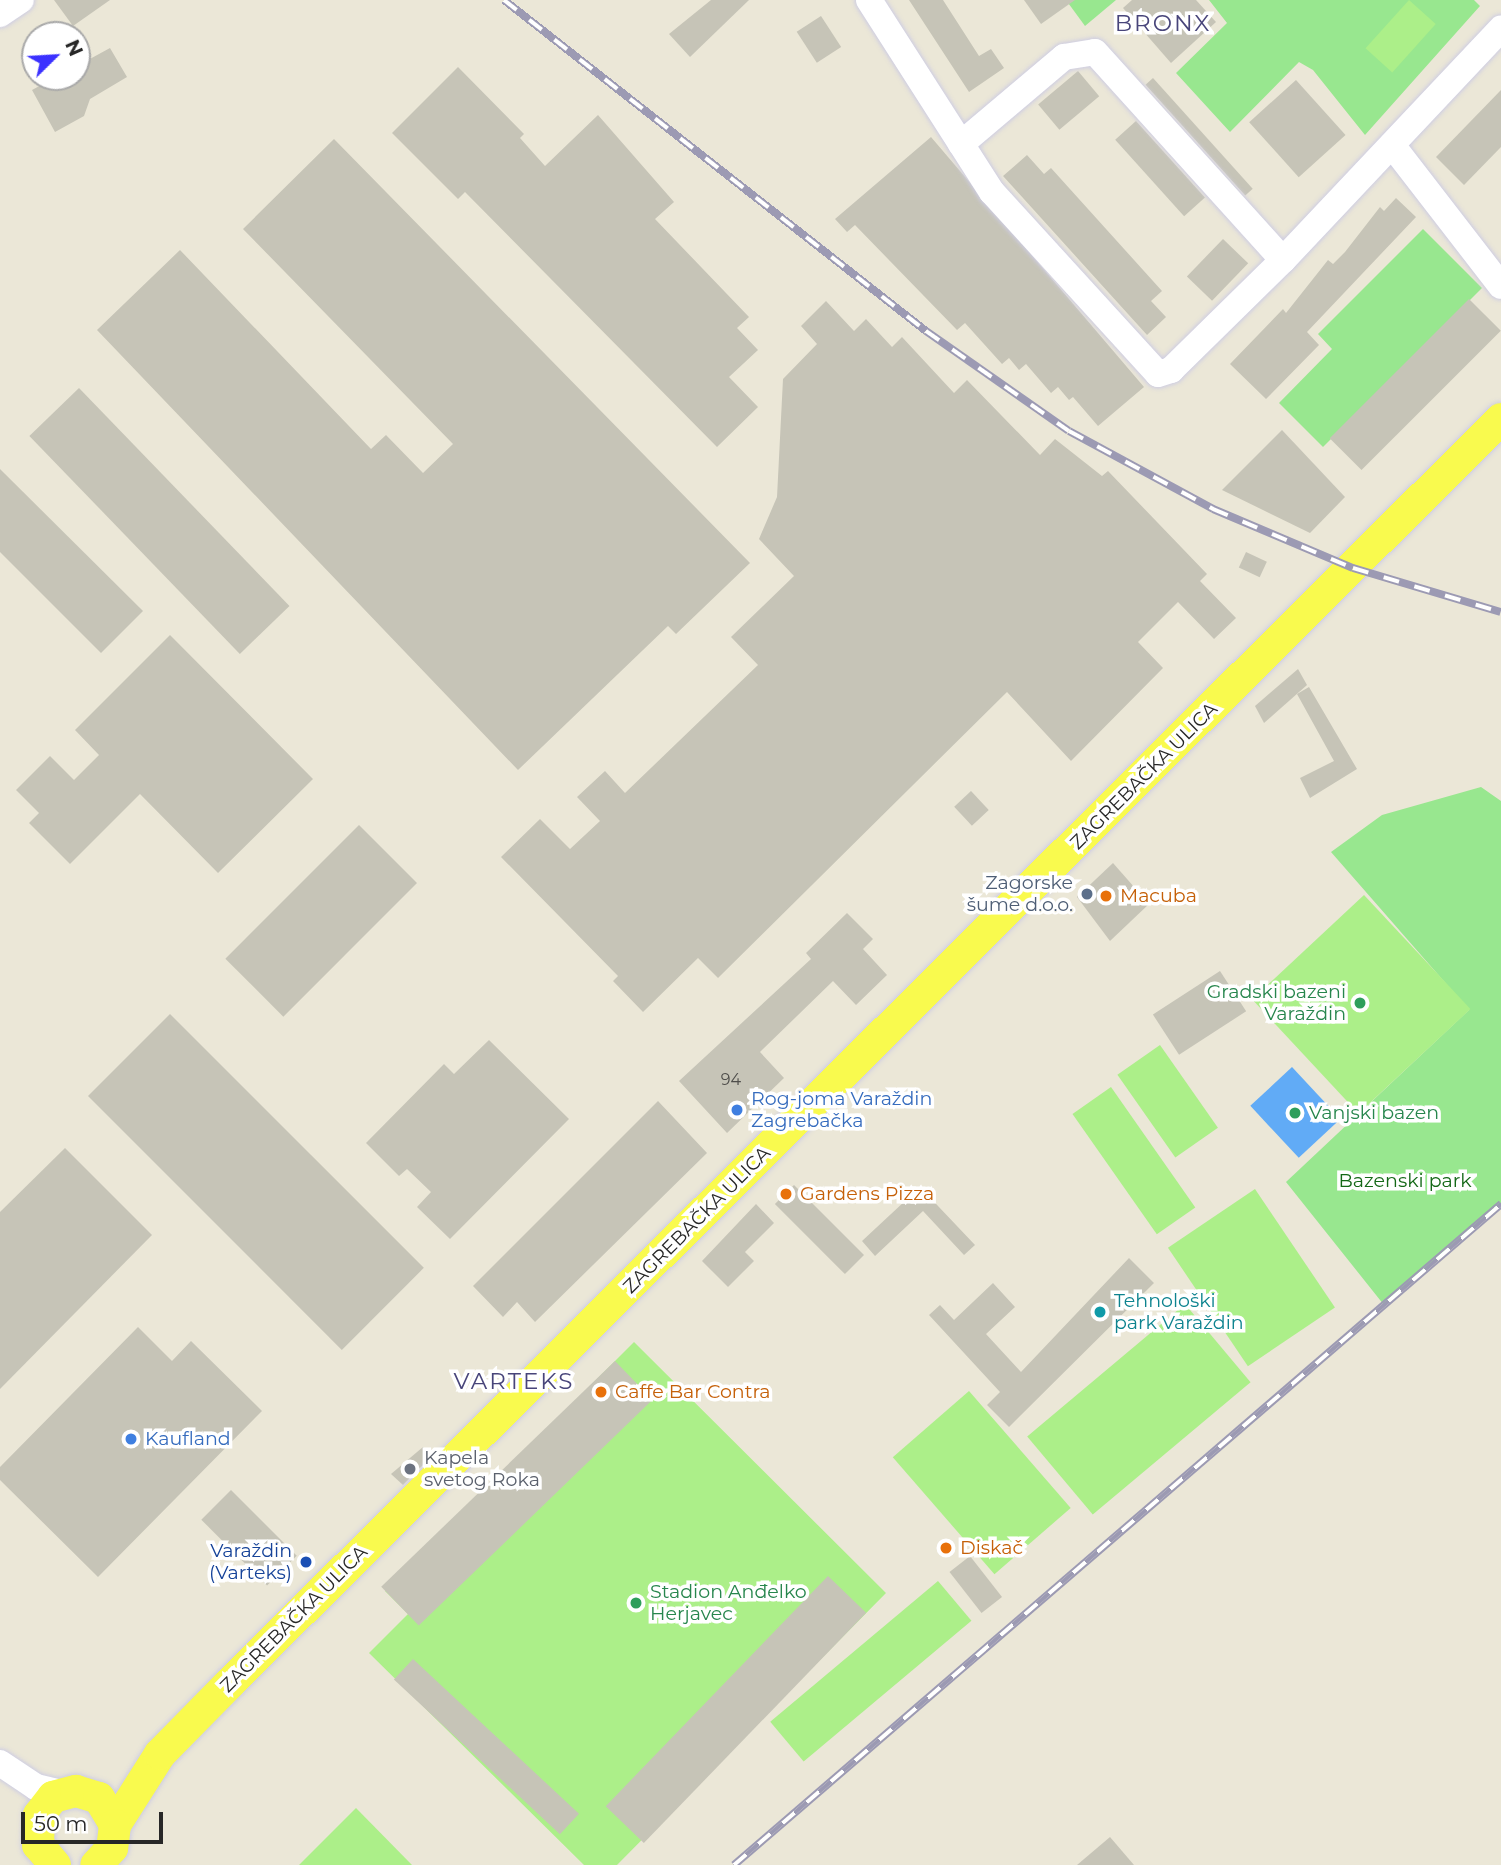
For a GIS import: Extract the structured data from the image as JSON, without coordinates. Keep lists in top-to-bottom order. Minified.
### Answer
{"streets":{"main road":["ZAGREBAČKA ULICA"]},"districts":["BRONX","VARTEKS"],"parks":["Bazenski park"],"places":["Zagorske šume d.o.o.","Macuba","Gradski bazeni Varaždin","Rog-joma Varaždin Zagrebačka","Vanjski bazen","Gardens Pizza","Tehnološki park Varaždin","Caffe Bar Contra","Kaufland","Kapela svetog Roka","Diskač","Varaždin (Varteks)","Stadion Anđelko Herjavec"],"house_numbers":["94"],"scale_bar":"50 m","north":"top right"}
